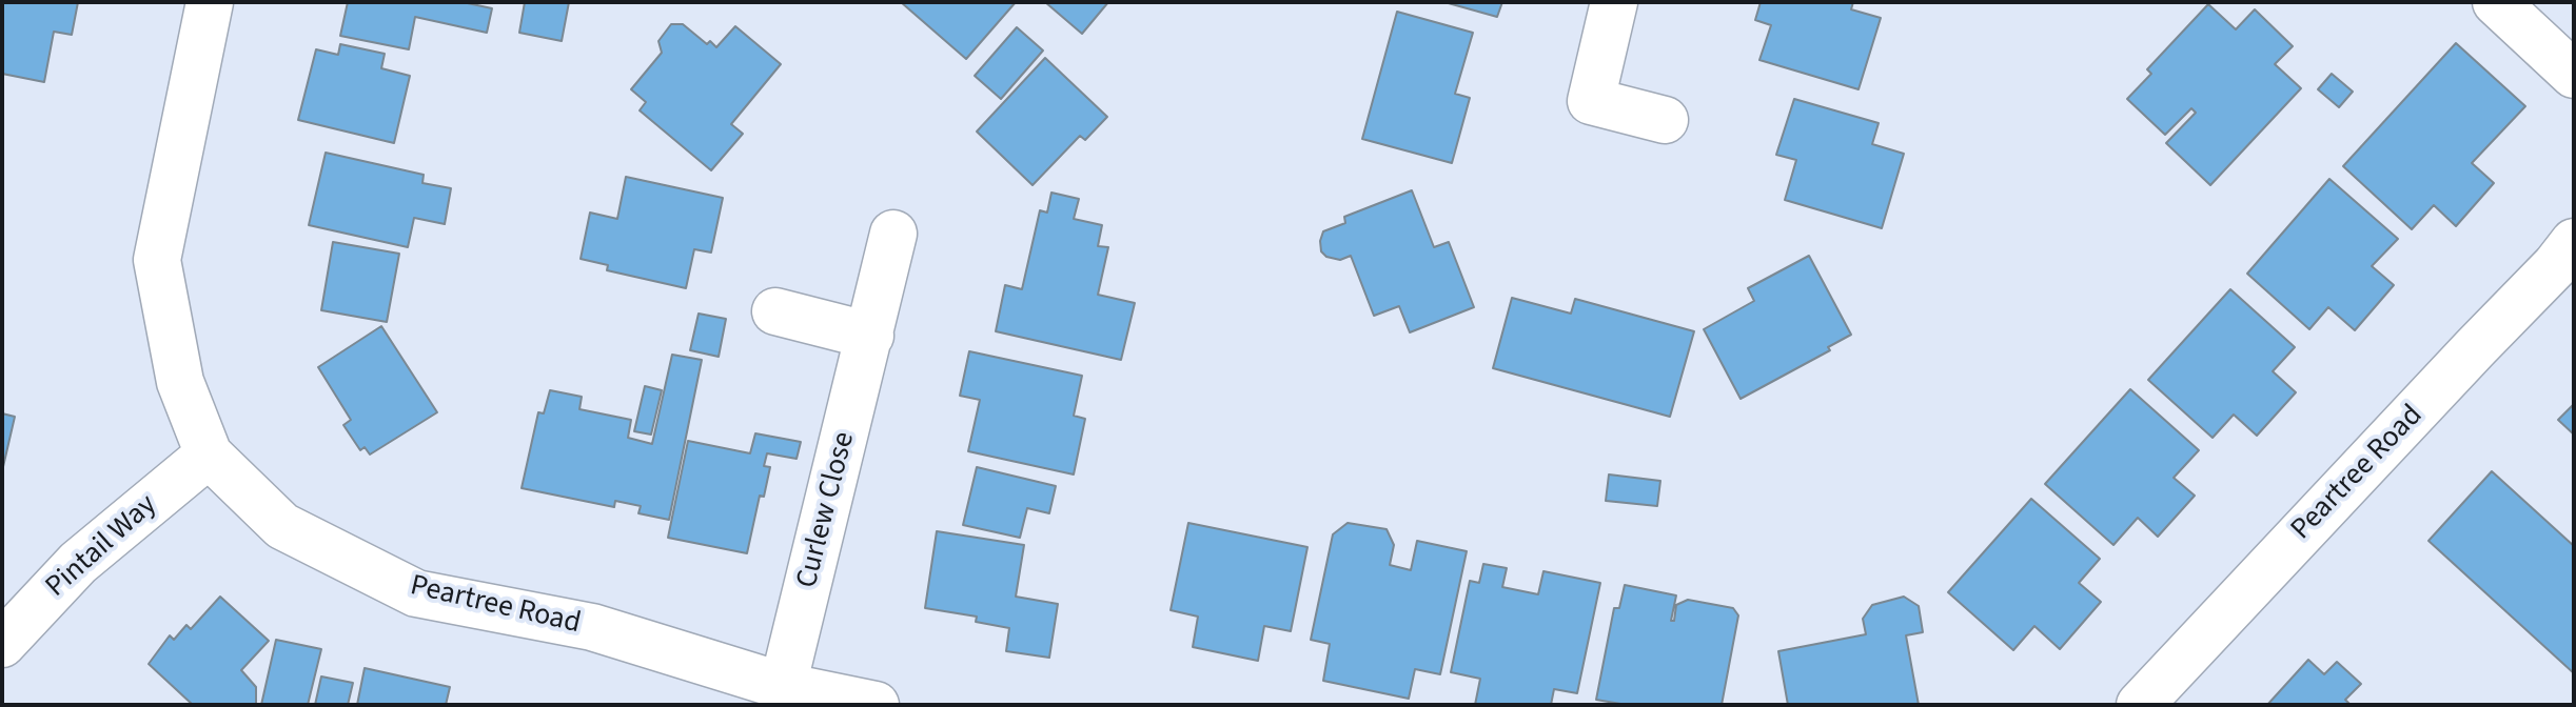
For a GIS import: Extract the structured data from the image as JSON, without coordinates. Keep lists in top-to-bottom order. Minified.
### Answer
{"streets":{"street":["Peartree Road","Curlew Close","Pintail Way"]},"crossings":[["Peartree Road","Curlew Close"],["Peartree Road","Pintail Way"]]}
